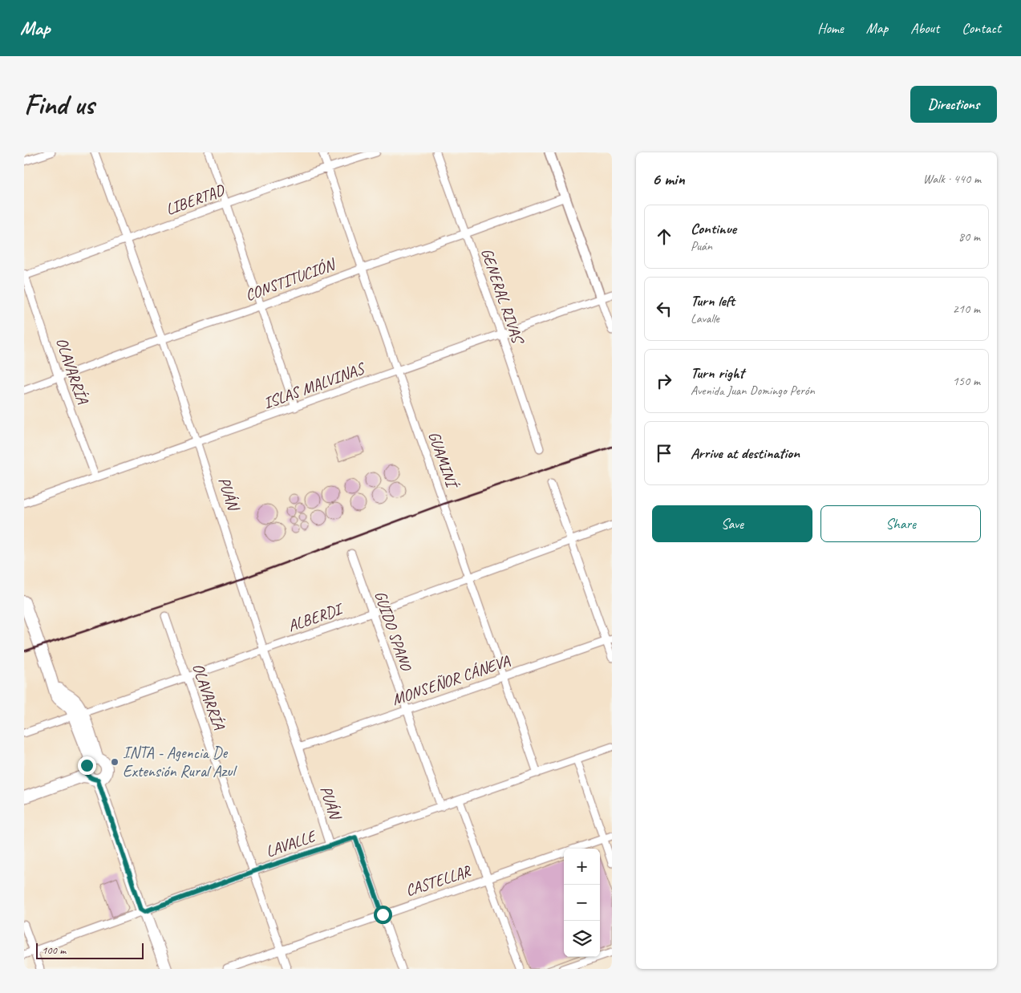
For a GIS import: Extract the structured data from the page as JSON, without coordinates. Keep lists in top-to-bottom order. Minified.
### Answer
{"streets":{"street":["LIBERTAD","CONSTITUCIÓN","GENERAL RIVAS","OLAVARRÍA","ISLAS MALVINAS","GUAMINÍ","PUÁN","ALBERDI","GUIDO SPANO","MONSEÑOR CÁNEVA","LAVALLE","CASTELLAR"]},"crossings":[["LIBERTAD","OLAVARRÍA"],["LIBERTAD","GUAMINÍ"],["LIBERTAD","PUÁN"],["CONSTITUCIÓN","GENERAL RIVAS"],["CONSTITUCIÓN","OLAVARRÍA"],["CONSTITUCIÓN","GUAMINÍ"],["CONSTITUCIÓN","PUÁN"],["GENERAL RIVAS","ISLAS MALVINAS"],["OLAVARRÍA","ISLAS MALVINAS"],["OLAVARRÍA","ALBERDI"],["OLAVARRÍA","LAVALLE"],["OLAVARRÍA","CASTELLAR"],["ISLAS MALVINAS","GUAMINÍ"],["ISLAS MALVINAS","PUÁN"],["GUAMINÍ","ALBERDI"],["GUAMINÍ","MONSEÑOR CÁNEVA"],["GUAMINÍ","LAVALLE"],["PUÁN","ALBERDI"],["PUÁN","MONSEÑOR CÁNEVA"],["PUÁN","LAVALLE"],["ALBERDI","GUIDO SPANO"],["GUIDO SPANO","MONSEÑOR CÁNEVA"],["GUIDO SPANO","LAVALLE"]],"places":["INTA - Agencia De Extensión Rural Azul"],"scale_bar":"100 m","page":{"header":"Map","nav":["Home","Map","About","Contact"],"buttons":["Directions",["Save","Share"]],"title":"Find us","heading":["6 min","Walk · 440 m"],"list":[["Continue","Puán","80 m"],["Turn left","Lavalle","210 m"],["Turn right","Avenida Juan Domingo Perón","150 m"],"Arrive at destination"],"map_buttons":["+","−"],"scale":"100 m"}}
